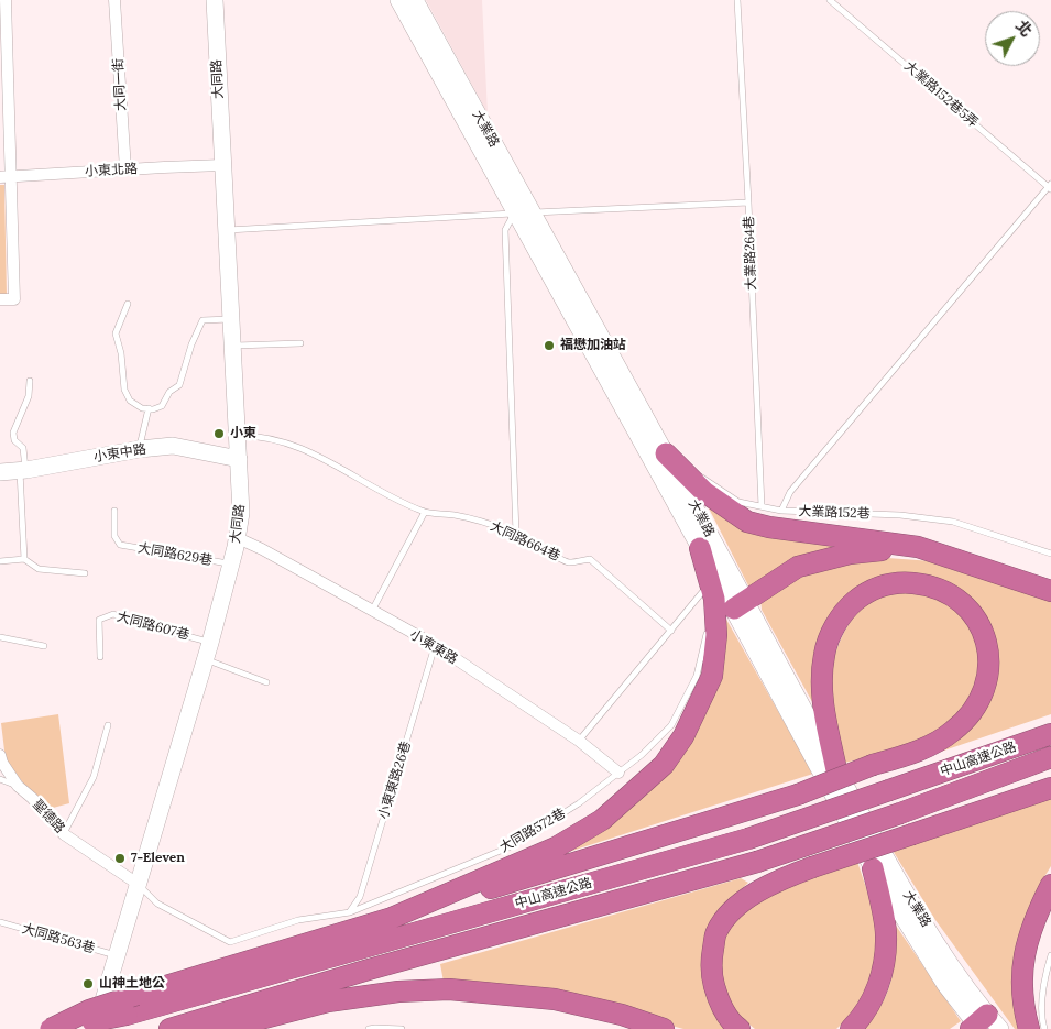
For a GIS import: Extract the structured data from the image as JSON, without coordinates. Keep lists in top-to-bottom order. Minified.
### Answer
{"streets":{"highway":["中山高速公路"],"main road":["大同路","大業路","小東中路"],"street":["大同一街","小東北路","小東東路","聖德路"],"lane":["大業路152巷5弄","大業路264巷","大業路152巷","大同路664巷","大同路629巷","大同路607巷","小東東路26巷","大同路572巷","大同路563巷"]},"crossings":[["大同路","小東北路"],["大同路","小東中路"],["大同路","大同路664巷"],["大同路","大同路629巷"],["大同路","大同路607巷"],["大同路","小東東路"],["大同路","聖德路"],["大同路","大同路572巷"],["大同路","大同路563巷"],["大同一街","小東北路"],["大業路264巷","大業路152巷"],["小東東路","小東東路26巷"],["小東東路","大同路572巷"],["小東東路26巷","大同路572巷"],["聖德路","大同路572巷"]],"places":["福懋加油站","小東","7-Eleven","山神土地公"],"north":"top right"}
